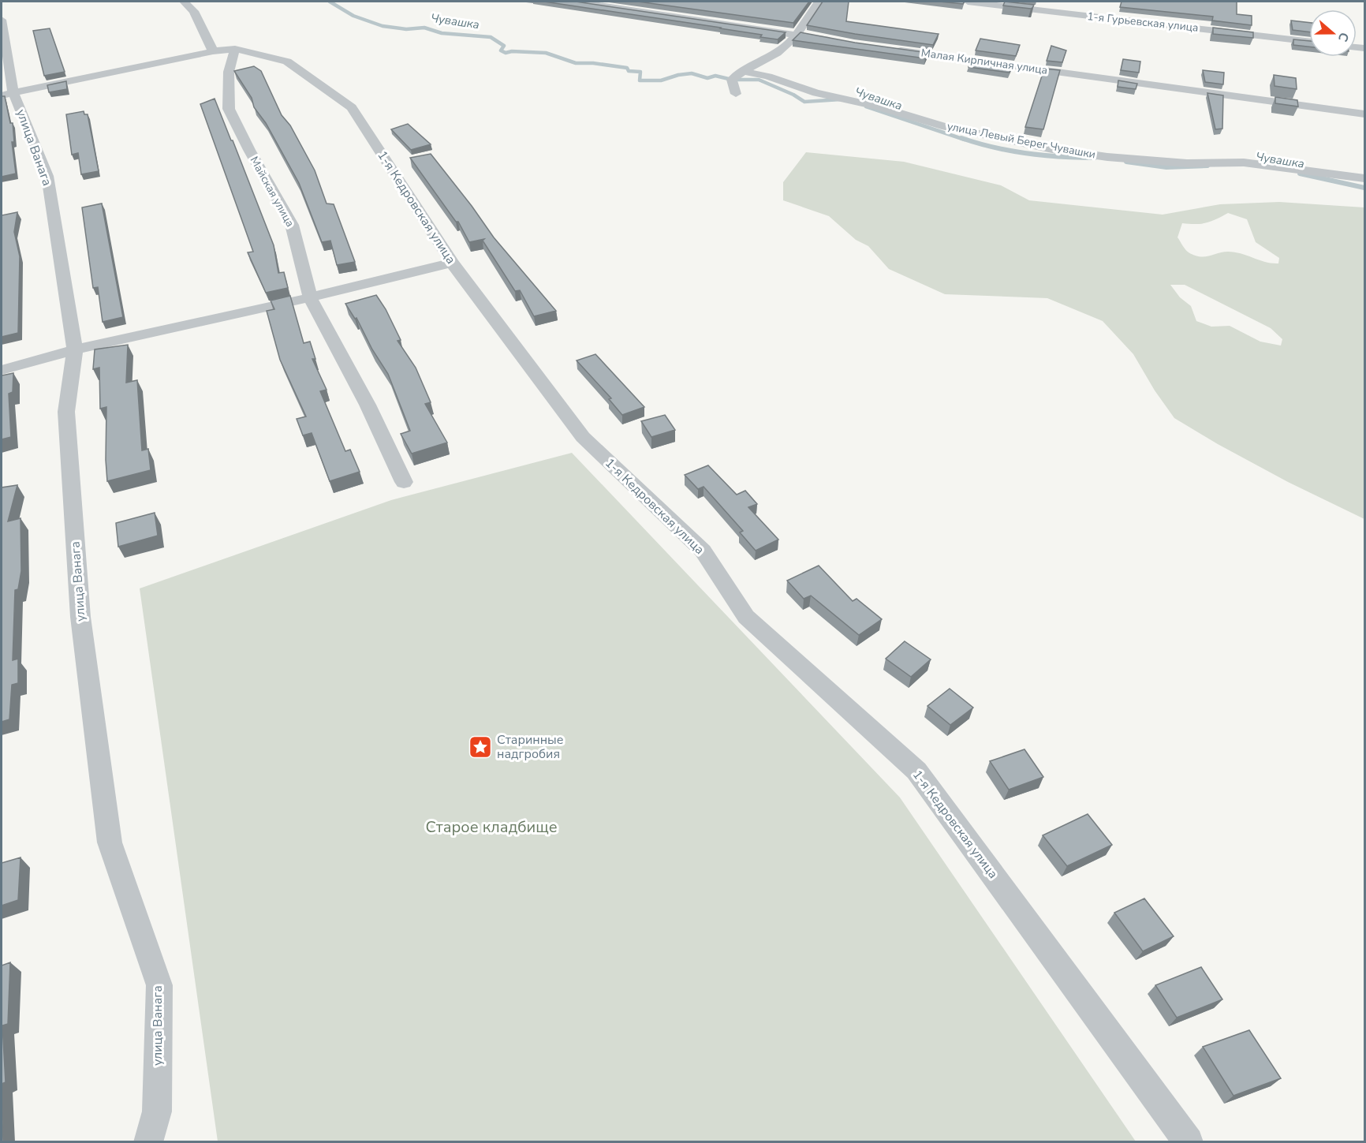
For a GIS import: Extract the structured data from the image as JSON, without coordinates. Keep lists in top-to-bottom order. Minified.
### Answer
{"streets":{"street":["1-я Гурьевская улица","Малая Кирпичная улица","улица Левый Берег Чувашки","улица Ванага","Майская улица","1-я Кедровская улица"]},"crossings":[["Майская улица","1-я Кедровская улица"]],"water":["Чувашка"],"parks":["Старое кладбище"],"places":{"place":["Старинные надгробия"]},"north":"right"}
